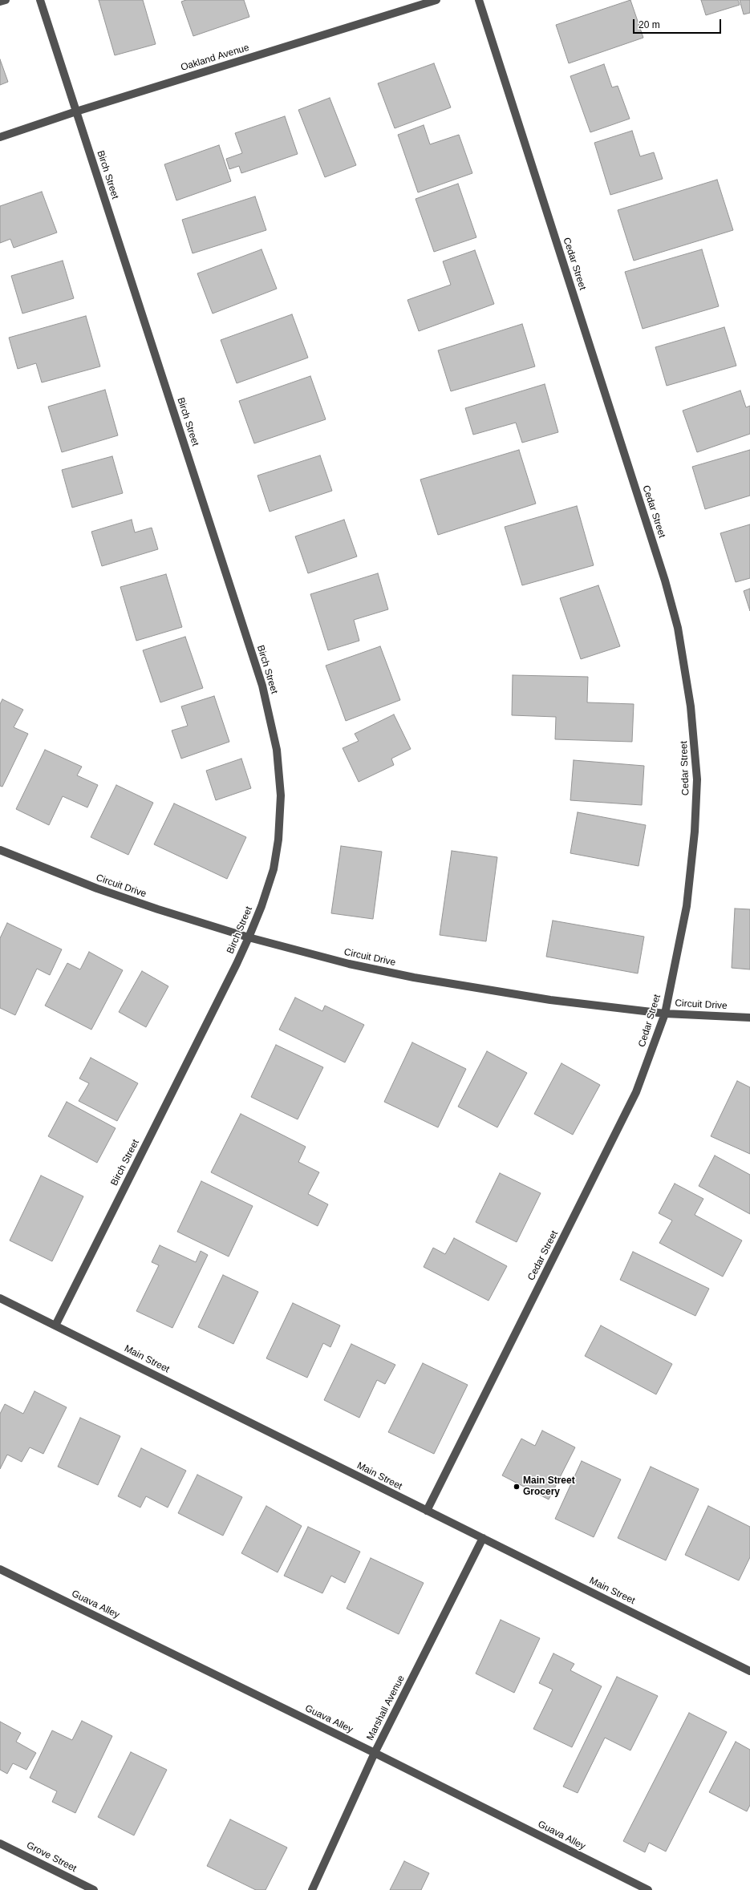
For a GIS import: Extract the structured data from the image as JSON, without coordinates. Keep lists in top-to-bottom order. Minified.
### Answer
{"streets":{"street":["Oakland Avenue","Birch Street","Cedar Street","Circuit Drive","Main Street","Guava Alley","Marshall Avenue","Grove Street"]},"crossings":[["Oakland Avenue","Birch Street"],["Birch Street","Circuit Drive"],["Birch Street","Main Street"],["Cedar Street","Circuit Drive"],["Cedar Street","Main Street"],["Main Street","Marshall Avenue"],["Guava Alley","Marshall Avenue"]],"places":["Main Street Grocery"],"scale_bar":"20 m"}
